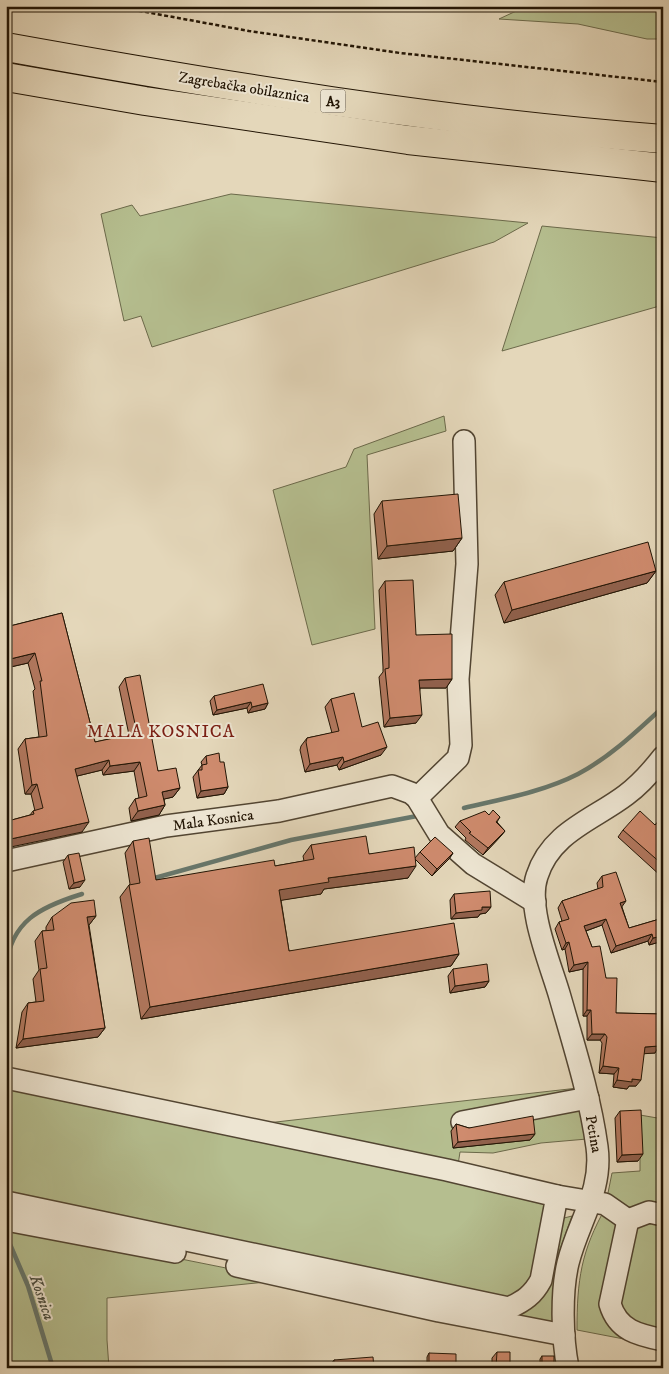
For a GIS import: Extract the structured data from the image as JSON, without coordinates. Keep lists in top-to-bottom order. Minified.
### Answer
{"streets":{"highway":["Zagrebačka obilaznica","A3"],"street":["Mala Kosnica","Petina"]},"districts":["MALA KOSNICA"],"water":["Kosnica"]}
